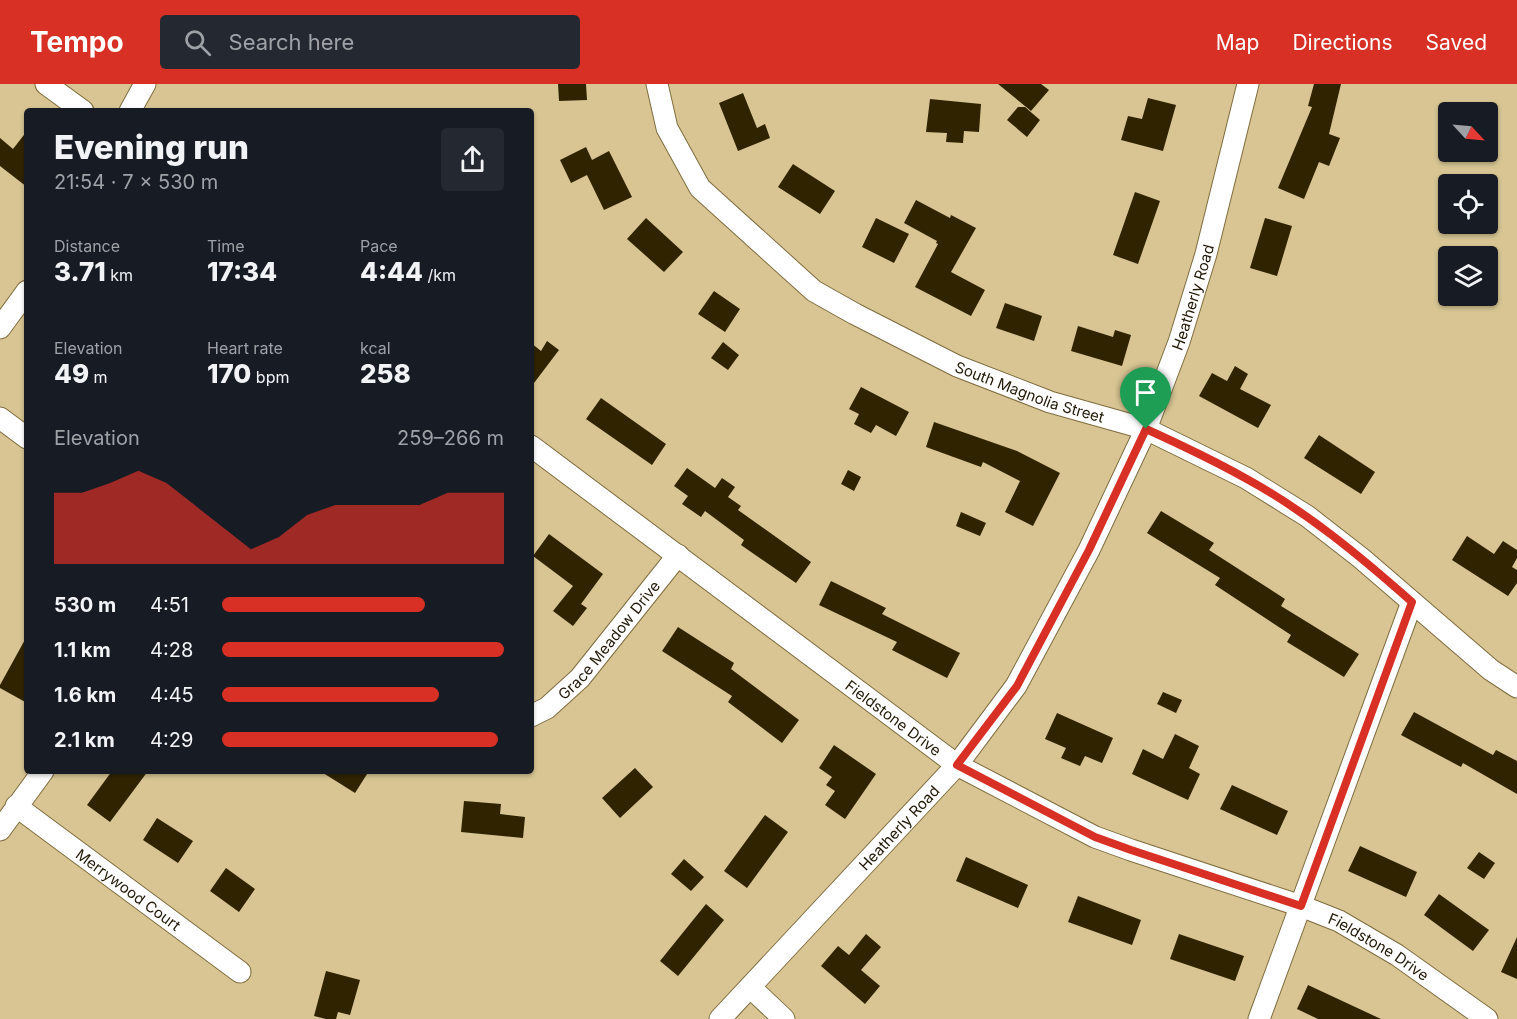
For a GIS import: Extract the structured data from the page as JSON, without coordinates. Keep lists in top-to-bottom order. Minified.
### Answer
{"streets":{"street":["Heatherly Road","South Magnolia Street","Grace Meadow Drive","Fieldstone Drive","Merrywood Court"]},"crossings":[["Heatherly Road","South Magnolia Street"],["Heatherly Road","Fieldstone Drive"],["Grace Meadow Drive","Fieldstone Drive"]],"north":"bottom right","page":{"header":"Tempo","search":"Search here","nav":["Map","Directions","Saved"],"heading":["Evening run","21:54 · 7 × 530 m"],"stats":[["Distance","3.71 km"],["Time","17:34"],["Pace","4:44 /km"],["Elevation","49 m"],["Heart rate","170 bpm"],["kcal","258"]],"chart":["Elevation","259–266 m"],"list":[{"name":"530 m","note":"4:51"},{"name":"1.1 km","note":"4:28"},{"name":"1.6 km","note":"4:45"},{"name":"2.1 km","note":"4:29"}]}}
